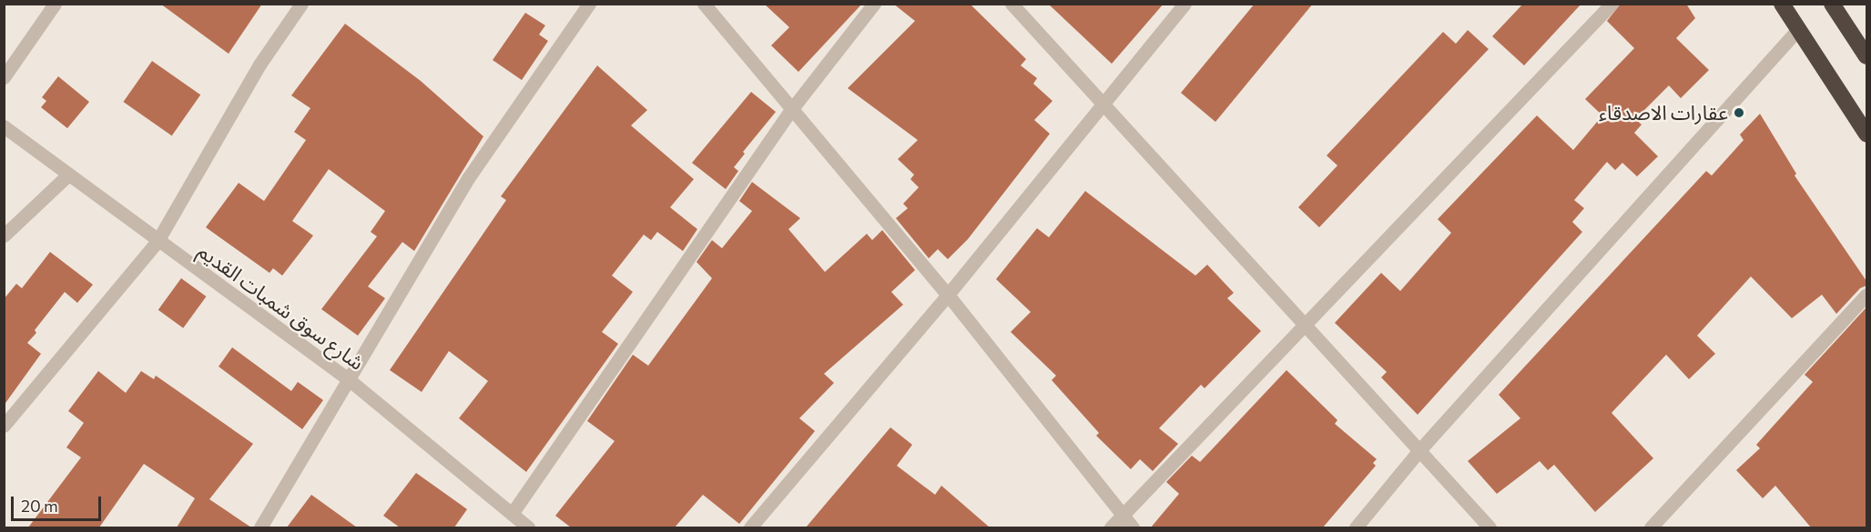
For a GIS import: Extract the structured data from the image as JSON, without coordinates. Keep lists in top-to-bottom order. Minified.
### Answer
{"streets":{"street":["شارع سوق شمبات القديم"]},"places":["عقارات الاصدقاء"],"scale_bar":"20 m"}
